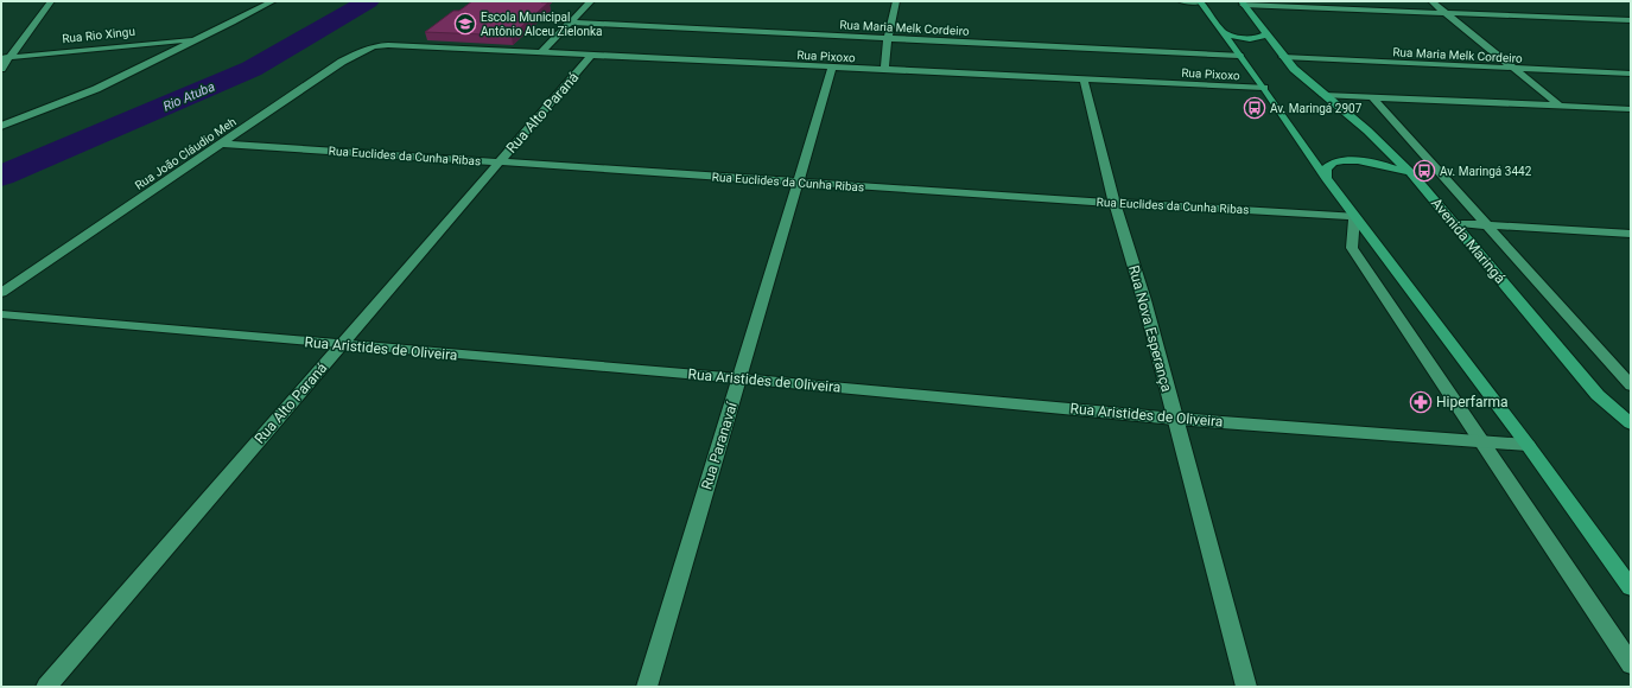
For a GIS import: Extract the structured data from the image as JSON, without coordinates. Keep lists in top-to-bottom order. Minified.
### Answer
{"streets":{"main road":["Avenida Maringá"],"street":["Rua Maria Melk Cordeiro","Rua Rio Xingu","Rua Pixoxo","Rua Alto Paraná","Rua João Cláudio Meh","Rua Euclides da Cunha Ribas","Rua Nova Esperança","Rua Aristides de Oliveira","Rua Paranavaí"]},"crossings":[["Rua Maria Melk Cordeiro","Avenida Maringá"],["Rua Pixoxo","Rua Alto Paraná"],["Rua Pixoxo","Rua João Cláudio Meh"],["Rua Pixoxo","Rua Nova Esperança"],["Rua Pixoxo","Rua Paranavaí"],["Rua Alto Paraná","Rua Euclides da Cunha Ribas"],["Rua Alto Paraná","Rua Aristides de Oliveira"],["Rua João Cláudio Meh","Rua Euclides da Cunha Ribas"],["Rua Euclides da Cunha Ribas","Rua Nova Esperança"],["Rua Euclides da Cunha Ribas","Rua Paranavaí"],["Rua Nova Esperança","Rua Aristides de Oliveira"],["Rua Aristides de Oliveira","Rua Paranavaí"]],"water":["Rio Atuba"],"places":{"school or university":["Escola Municipal Antônio Alceu Zielonka"],"bus stop":["Av. Maringá 2907","Av. Maringá 3442"],"pharmacy":["Hiperfarma"]}}
